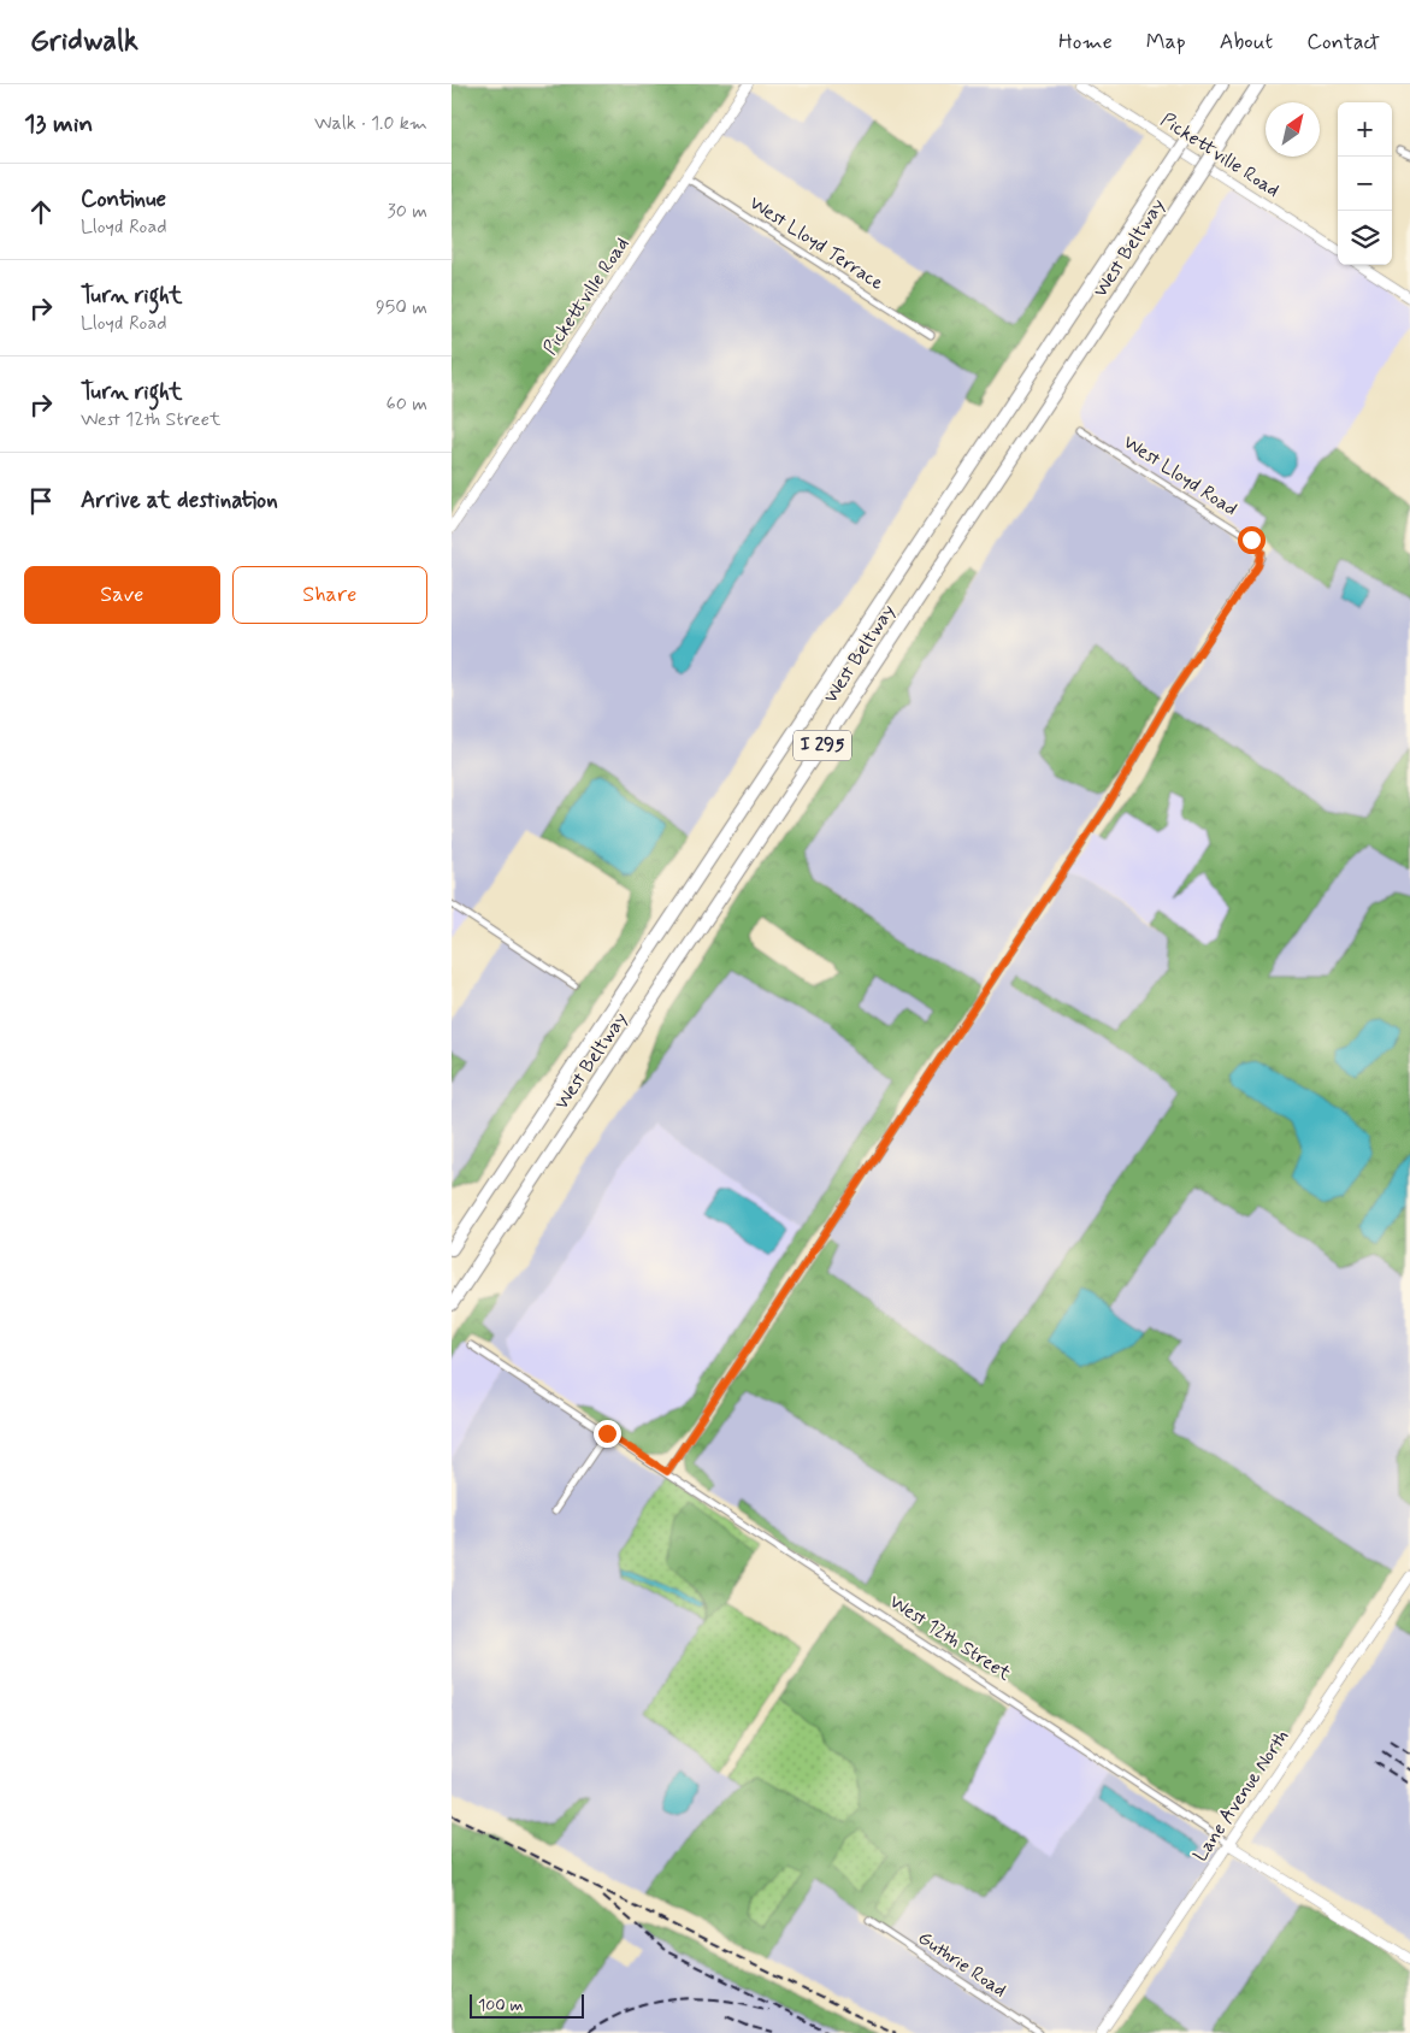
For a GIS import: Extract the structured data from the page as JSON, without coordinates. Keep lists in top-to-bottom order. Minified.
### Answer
{"streets":{"highway":["West Beltway","I 295"],"street":["Pickettville Road","West Lloyd Terrace","West Lloyd Road","West 12th Street","Lane Avenue North","Guthrie Road"]},"crossings":[["Pickettville Road","West Lloyd Terrace"],["West Lloyd Road","West 12th Street"],["West 12th Street","Lane Avenue North"]],"scale_bar":"100 m","north":"top right","page":{"header":"Gridwalk","nav":["Home","Map","About","Contact"],"heading":["13 min","Walk · 1.0 km"],"map_buttons":["+","−"],"list":[["Continue","Lloyd Road","30 m"],["Turn right","Lloyd Road","950 m"],["Turn right","West 12th Street","60 m"],"Arrive at destination"],"buttons":["Save","Share"],"scale":"100 m"}}
